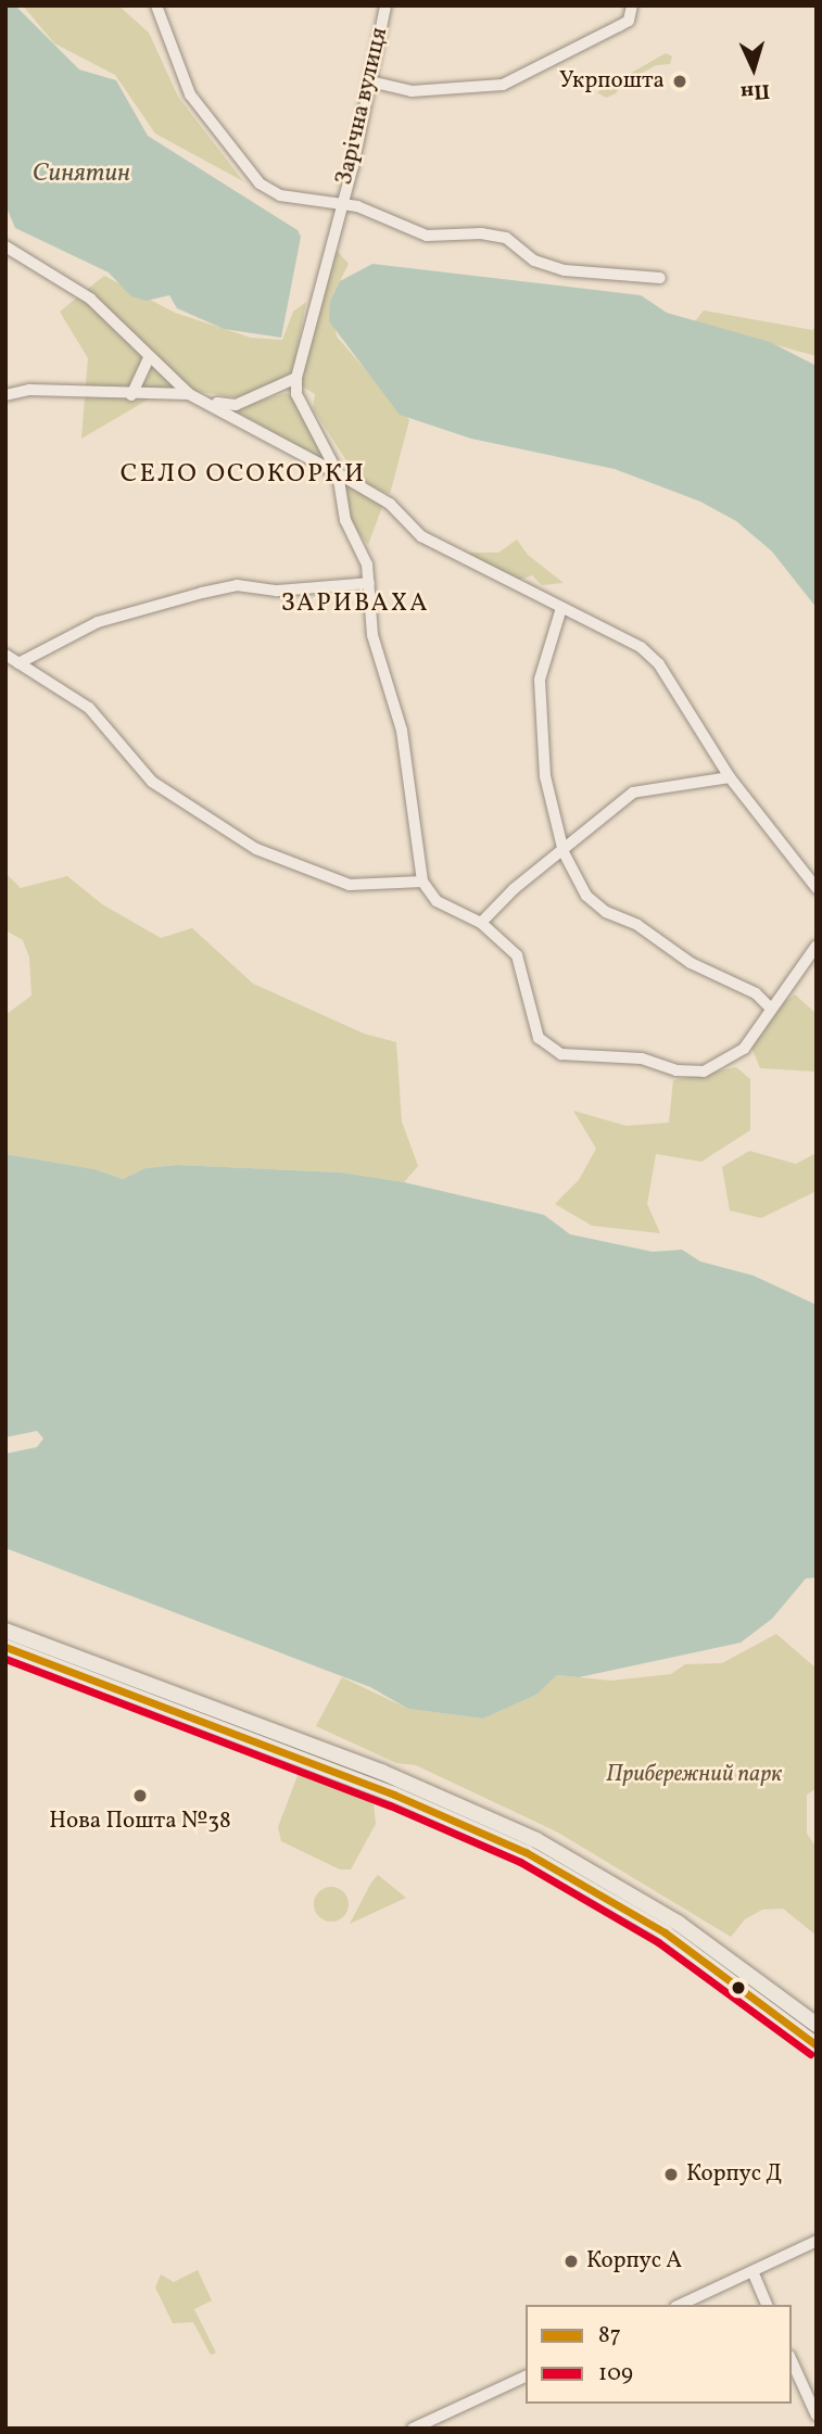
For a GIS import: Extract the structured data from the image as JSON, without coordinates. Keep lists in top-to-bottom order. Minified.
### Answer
{"streets":{"street":["Зарічна вулиця"]},"districts":["СЕЛО ОСОКОРКИ","ЗАРИВАХА"],"water":["Синятин"],"parks":["Прибережний парк"],"places":["Укрпошта","Нова Пошта №38","Корпус Д","Корпус А"],"lines":["transit line 87","transit line 109"],"legend":["87","109"],"north":"bottom"}
